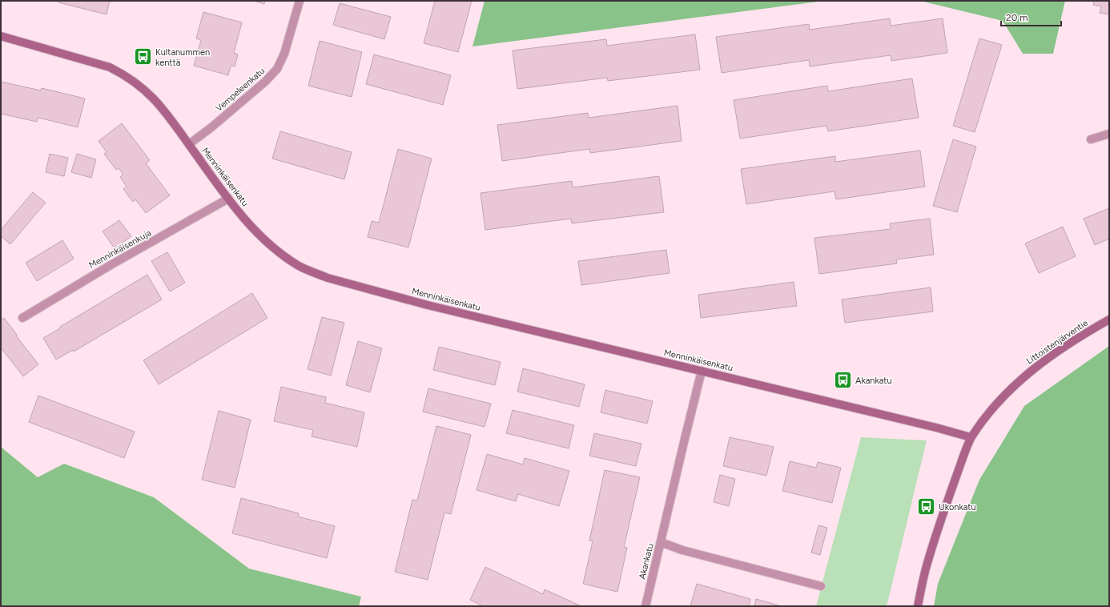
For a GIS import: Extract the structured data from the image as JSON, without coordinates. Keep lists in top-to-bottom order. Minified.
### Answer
{"streets":{"street":["Vempeleenkatu","Menninkäisenkatu","Menninkäisenkuja","Littoistenjärventie","Akankatu"]},"crossings":[["Vempeleenkatu","Menninkäisenkatu"],["Menninkäisenkatu","Menninkäisenkuja"],["Menninkäisenkatu","Littoistenjärventie"],["Menninkäisenkatu","Akankatu"]],"places":{"bus stop":["Kultanummen kenttä","Akankatu","Ukonkatu"]},"scale_bar":"20 m"}
